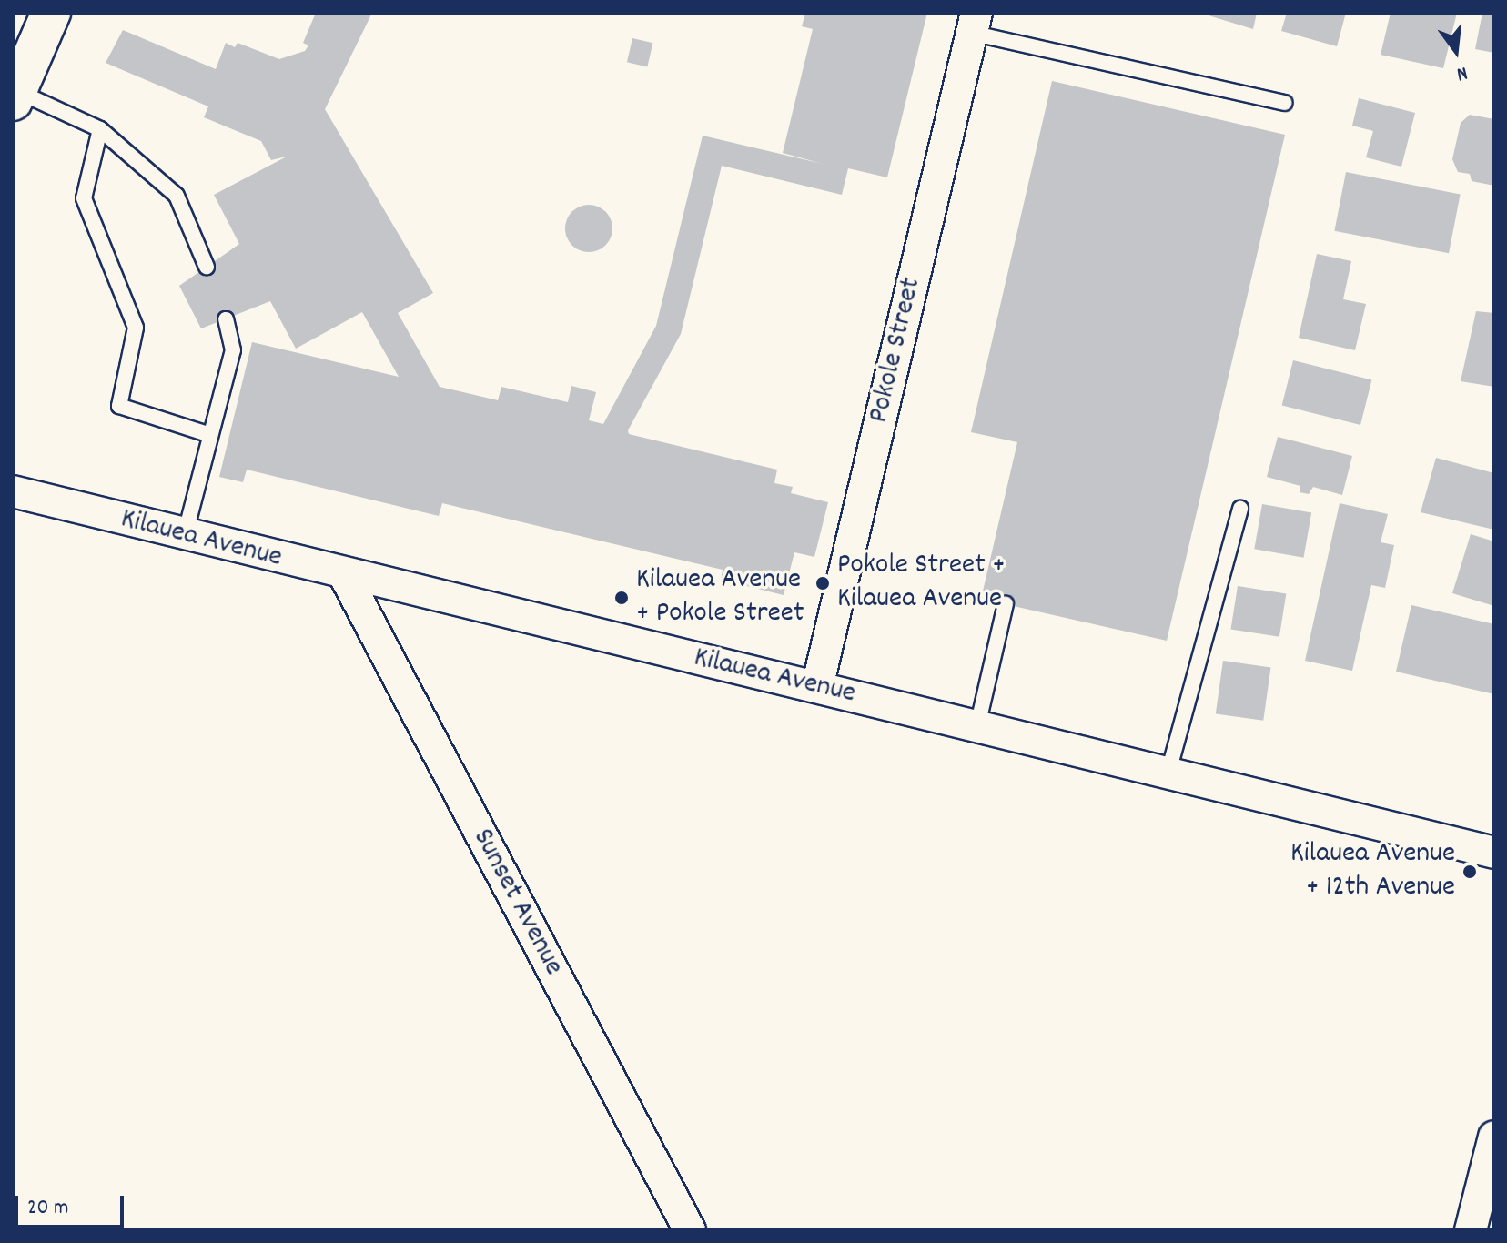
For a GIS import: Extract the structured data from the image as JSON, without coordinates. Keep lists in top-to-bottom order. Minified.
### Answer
{"streets":{"street":["Pokole Street","Kilauea Avenue","Sunset Avenue"]},"crossings":[["Pokole Street","Kilauea Avenue"],["Kilauea Avenue","Sunset Avenue"]],"places":["Pokole Street + Kilauea Avenue","Kilauea Avenue + Pokole Street","Kilauea Avenue + 12th Avenue"],"scale_bar":"20 m","north":"bottom"}
